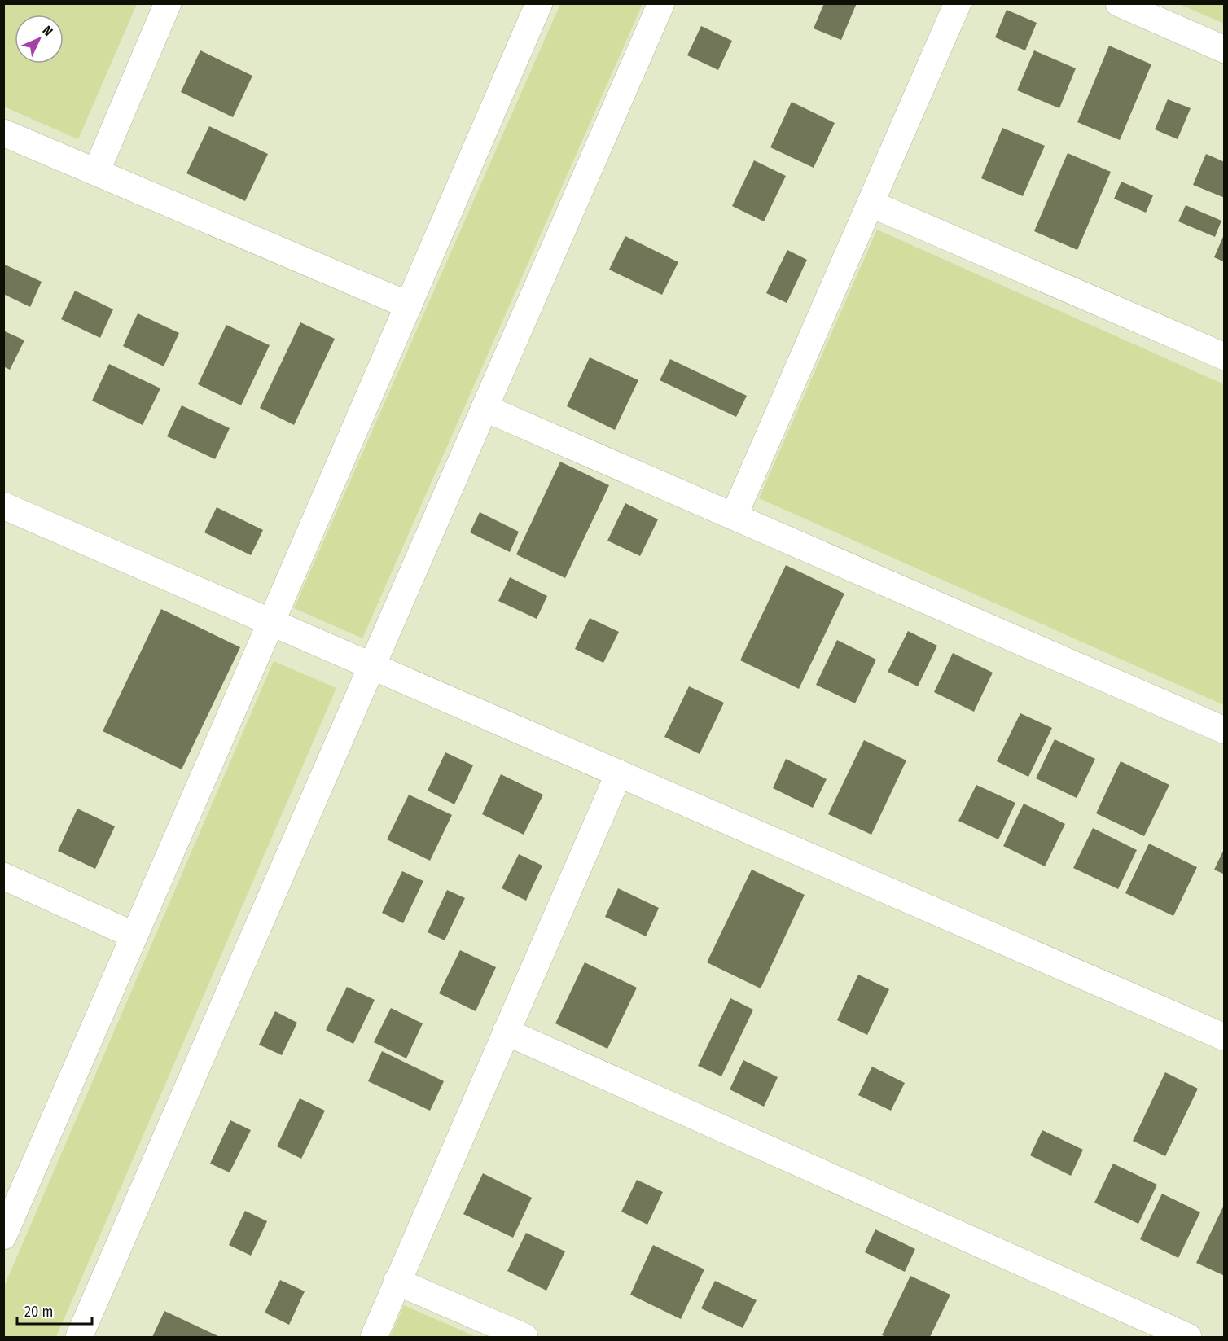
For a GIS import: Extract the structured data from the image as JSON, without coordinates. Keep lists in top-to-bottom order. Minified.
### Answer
{"scale_bar":"20 m","north":"top right"}
